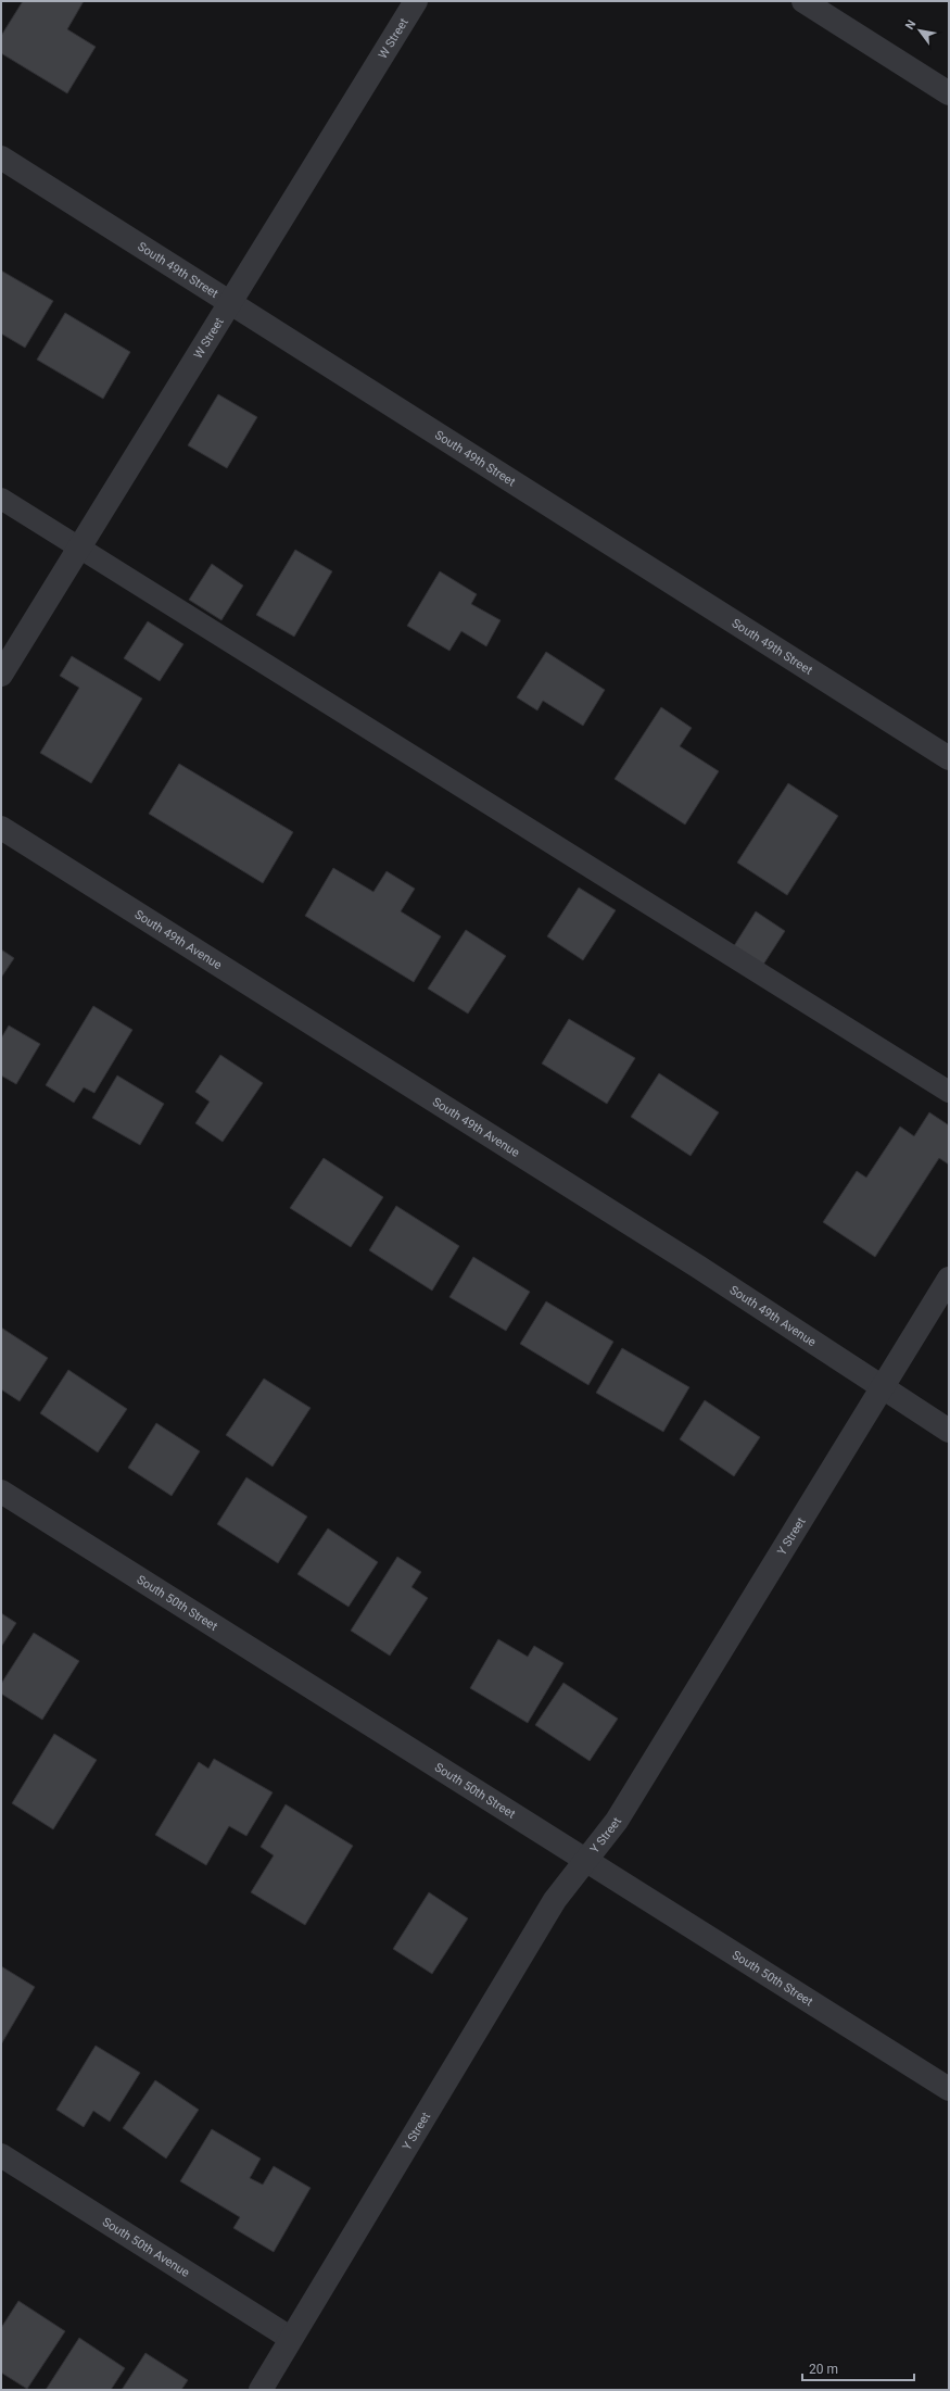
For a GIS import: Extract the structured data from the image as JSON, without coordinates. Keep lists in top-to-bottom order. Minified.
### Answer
{"streets":{"street":["W Street","South 49th Street","South 49th Avenue","Y Street","South 50th Street","South 50th Avenue"]},"crossings":[["W Street","South 49th Street"],["South 49th Avenue","Y Street"],["Y Street","South 50th Street"],["Y Street","South 50th Avenue"]],"scale_bar":"20 m","north":"top left"}
